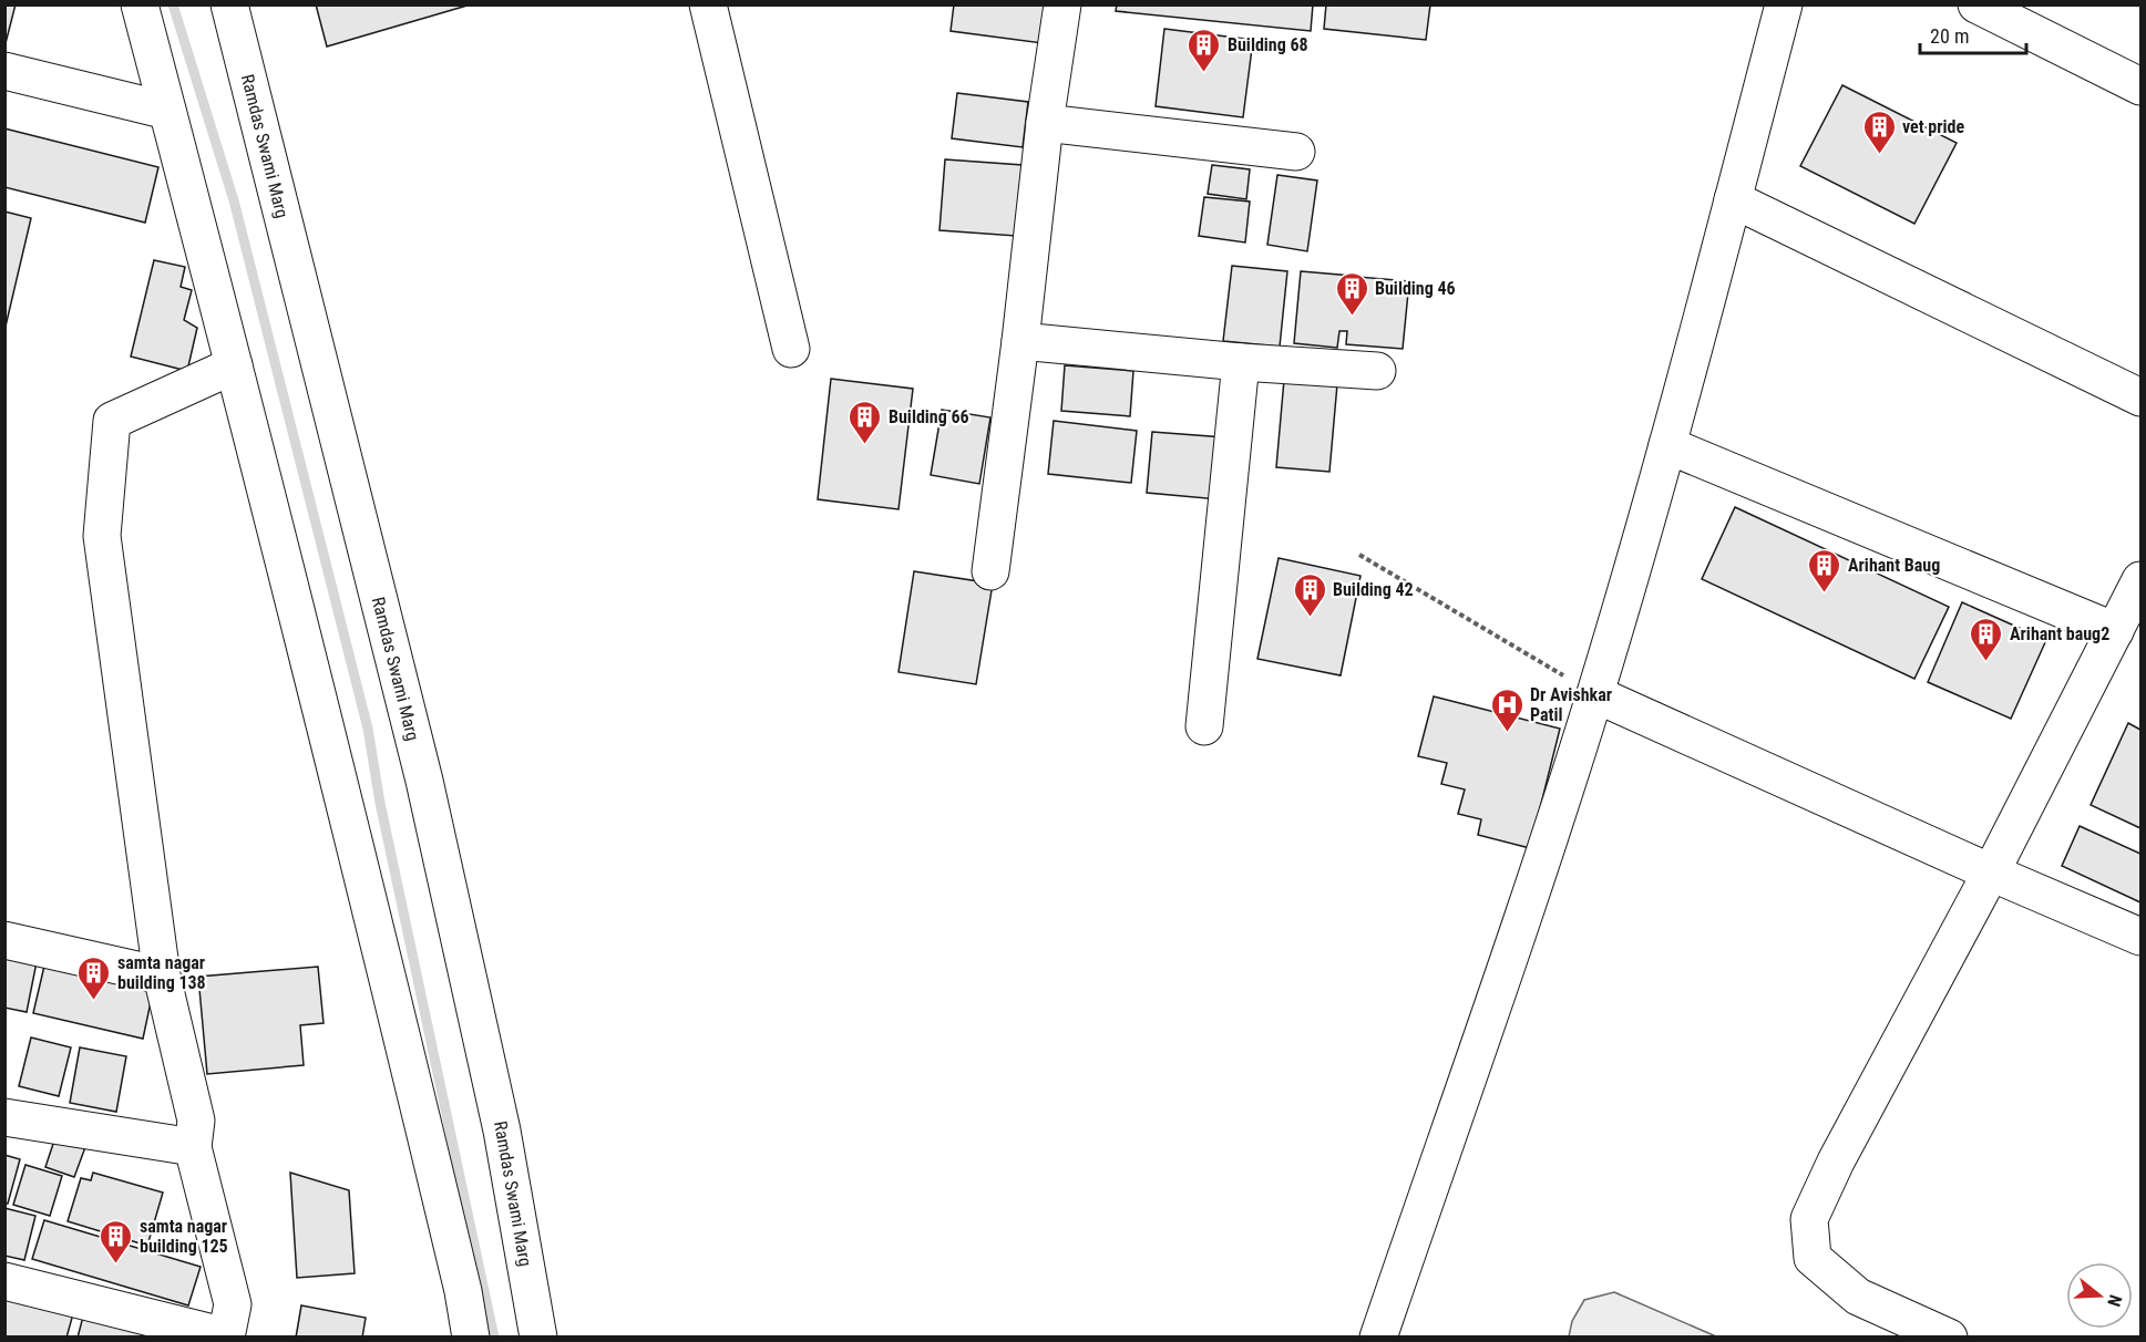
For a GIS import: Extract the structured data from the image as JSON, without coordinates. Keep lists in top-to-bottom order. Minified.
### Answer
{"streets":{"street":["Ramdas Swami Marg"]},"places":{"building":["Building 68","vet pride","Building 46","Building 66","Arihant Baug","Building 42","Arihant baug2","samta nagar building 138","samta nagar building 125"],"hospital":["Dr Avishkar Patil"]},"scale_bar":"20 m","north":"right"}
